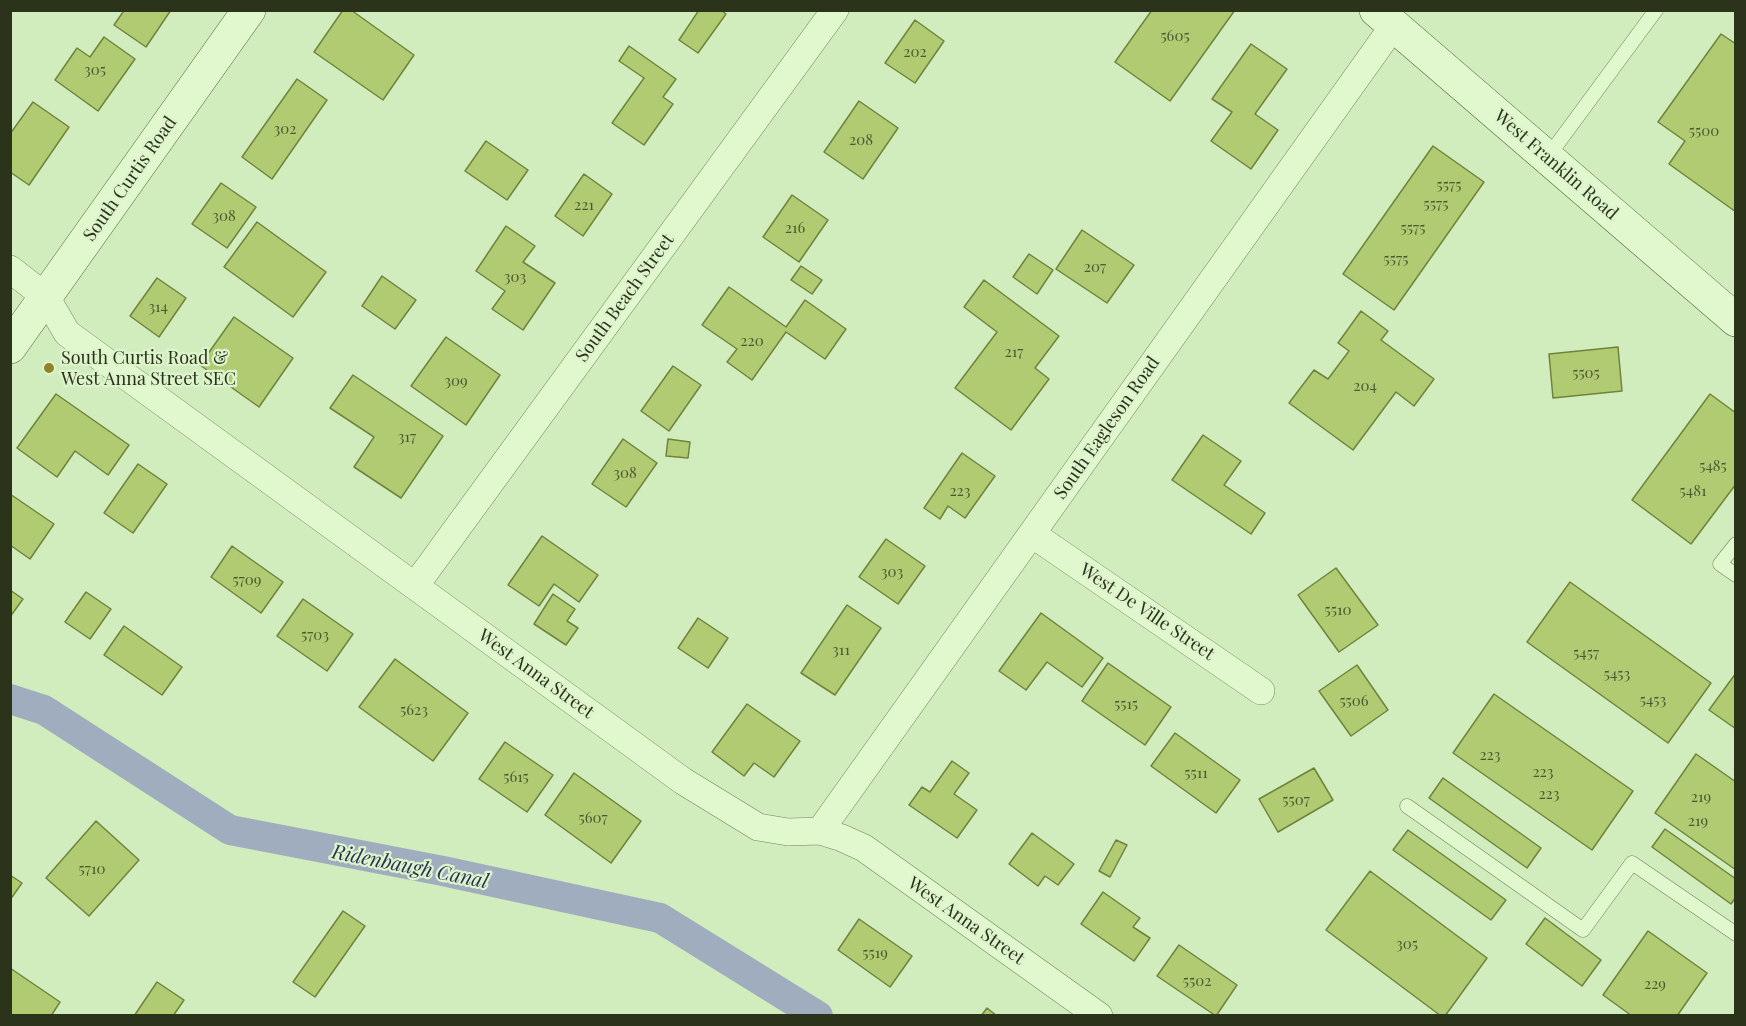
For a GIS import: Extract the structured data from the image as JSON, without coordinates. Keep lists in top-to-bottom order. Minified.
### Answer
{"streets":{"street":["West Franklin Road","South Curtis Road","South Beach Street","South Eagleson Road","West De Ville Street","West Anna Street"]},"crossings":[["West Franklin Road","South Eagleson Road"],["South Curtis Road","West Anna Street"],["South Beach Street","West Anna Street"],["South Eagleson Road","West De Ville Street"],["South Eagleson Road","West Anna Street"]],"water":["Ridenbaugh Canal"],"places":["South Curtis Road & West Anna Street SEC"],"house_numbers":["5605","202","305","302","5500","208","5575","5575","221","308","216","5575","5575","207","303","314","220","217","5505","309","204","317","5485","308","223","5481","303","5709","5510","5703","311","5457","5453","5453","5506","5515","5623","223","223","5511","5615","223","219","5507","5607","219","5710","305","5519","5502","229"]}
